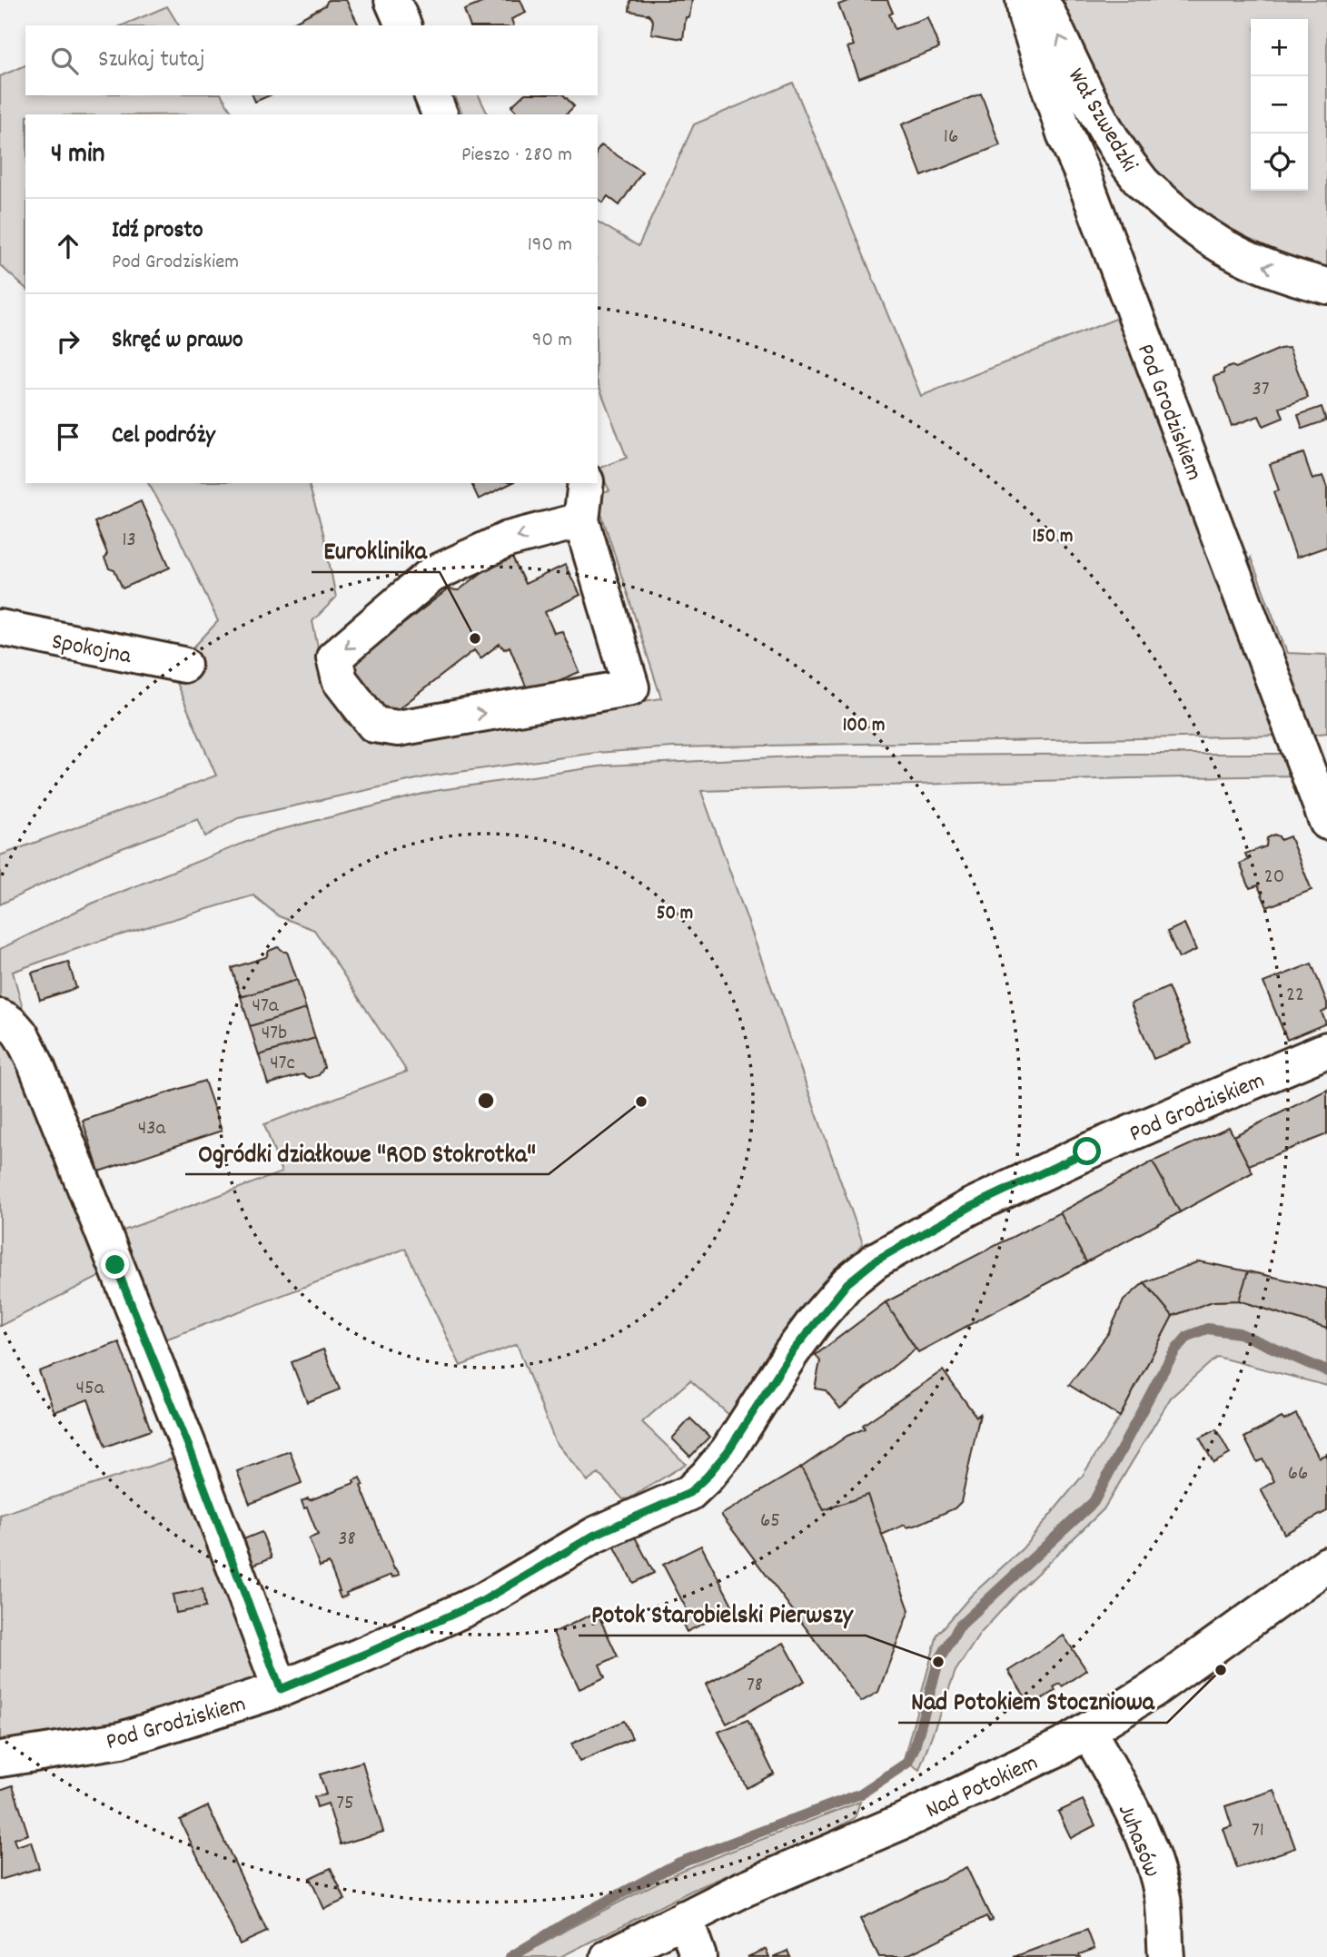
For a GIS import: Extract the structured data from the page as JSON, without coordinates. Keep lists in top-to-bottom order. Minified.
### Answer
{"streets":{"street":["Wał Szwedzki","Pod Grodziskiem","Spokojna","Nad Potokiem","Juhasów"]},"crossings":[["Nad Potokiem","Juhasów"]],"one_way":["Wał Szwedzki"],"places":["Euroklinika","Ogródki działkowe \"ROD Stokrotka\"","Potok Starobielski Pierwszy","Nad Potokiem Stoczniowa"],"house_numbers":["16","37","13","20","22","47a","47b","47c","43a","45a","66","65","38","78","75","71"],"page":{"map_buttons":["+","−"],"search":"Szukaj tutaj","heading":["4 min","Pieszo · 280 m"],"list":[["Idź prosto","Pod Grodziskiem","190 m"],["Skręć w prawo","90 m"],"Cel podróży"]},"rings":["150 m","100 m","50 m"]}
